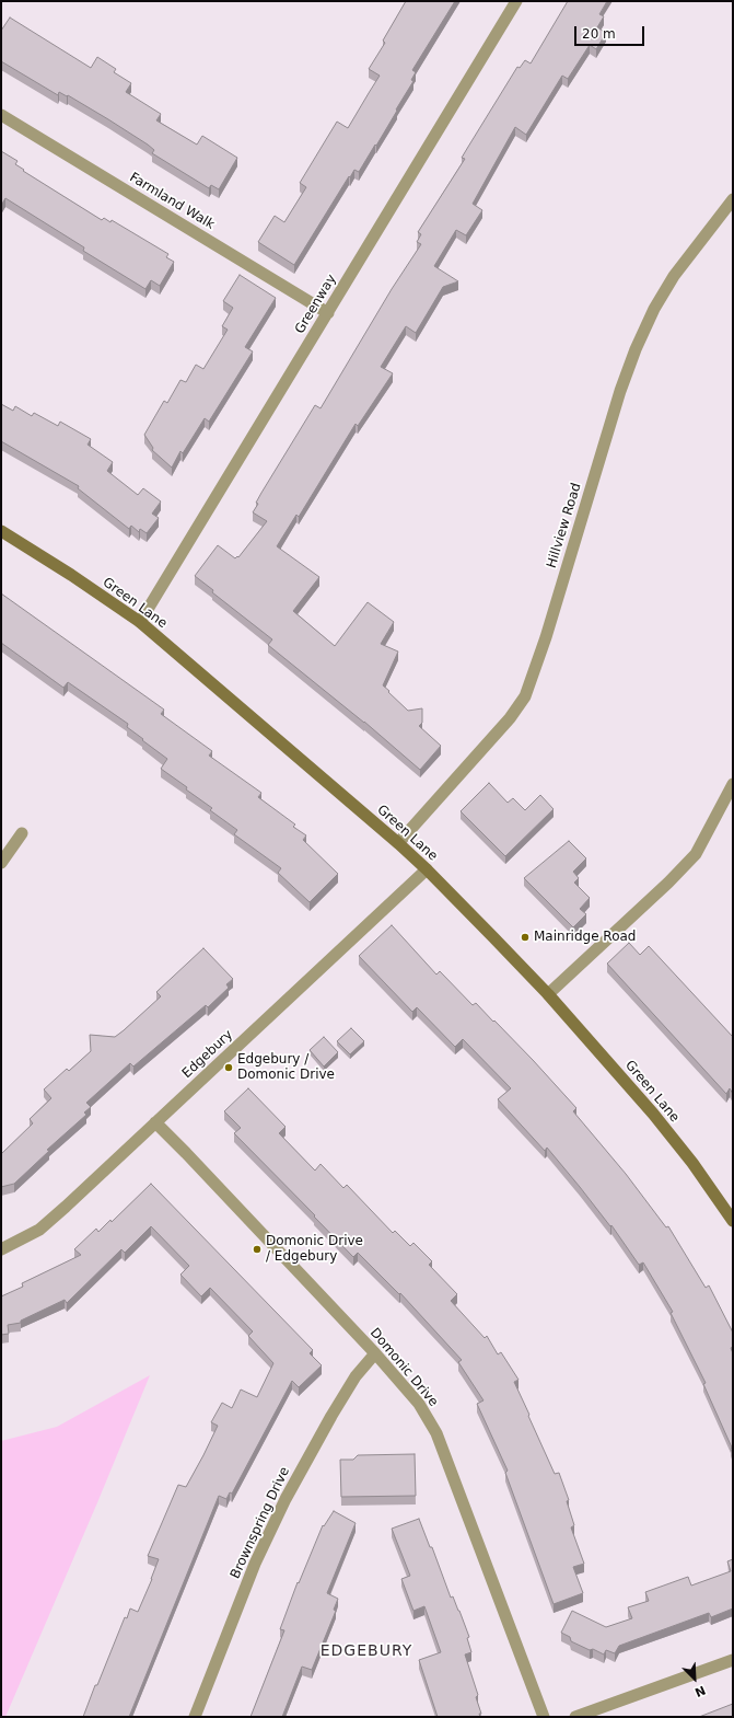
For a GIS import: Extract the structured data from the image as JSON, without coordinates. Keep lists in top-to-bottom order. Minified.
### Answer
{"streets":{"main road":["Green Lane"],"street":["Farmland Walk","Greenway","Hillview Road","Edgebury","Domonic Drive","Brownspring Drive"]},"crossings":[["Farmland Walk","Greenway"],["Greenway","Green Lane"],["Hillview Road","Green Lane"],["Green Lane","Edgebury"],["Edgebury","Domonic Drive"],["Domonic Drive","Brownspring Drive"]],"districts":["EDGEBURY"],"places":["Mainridge Road","Edgebury / Domonic Drive","Domonic Drive / Edgebury"],"scale_bar":"20 m","north":"bottom right"}
